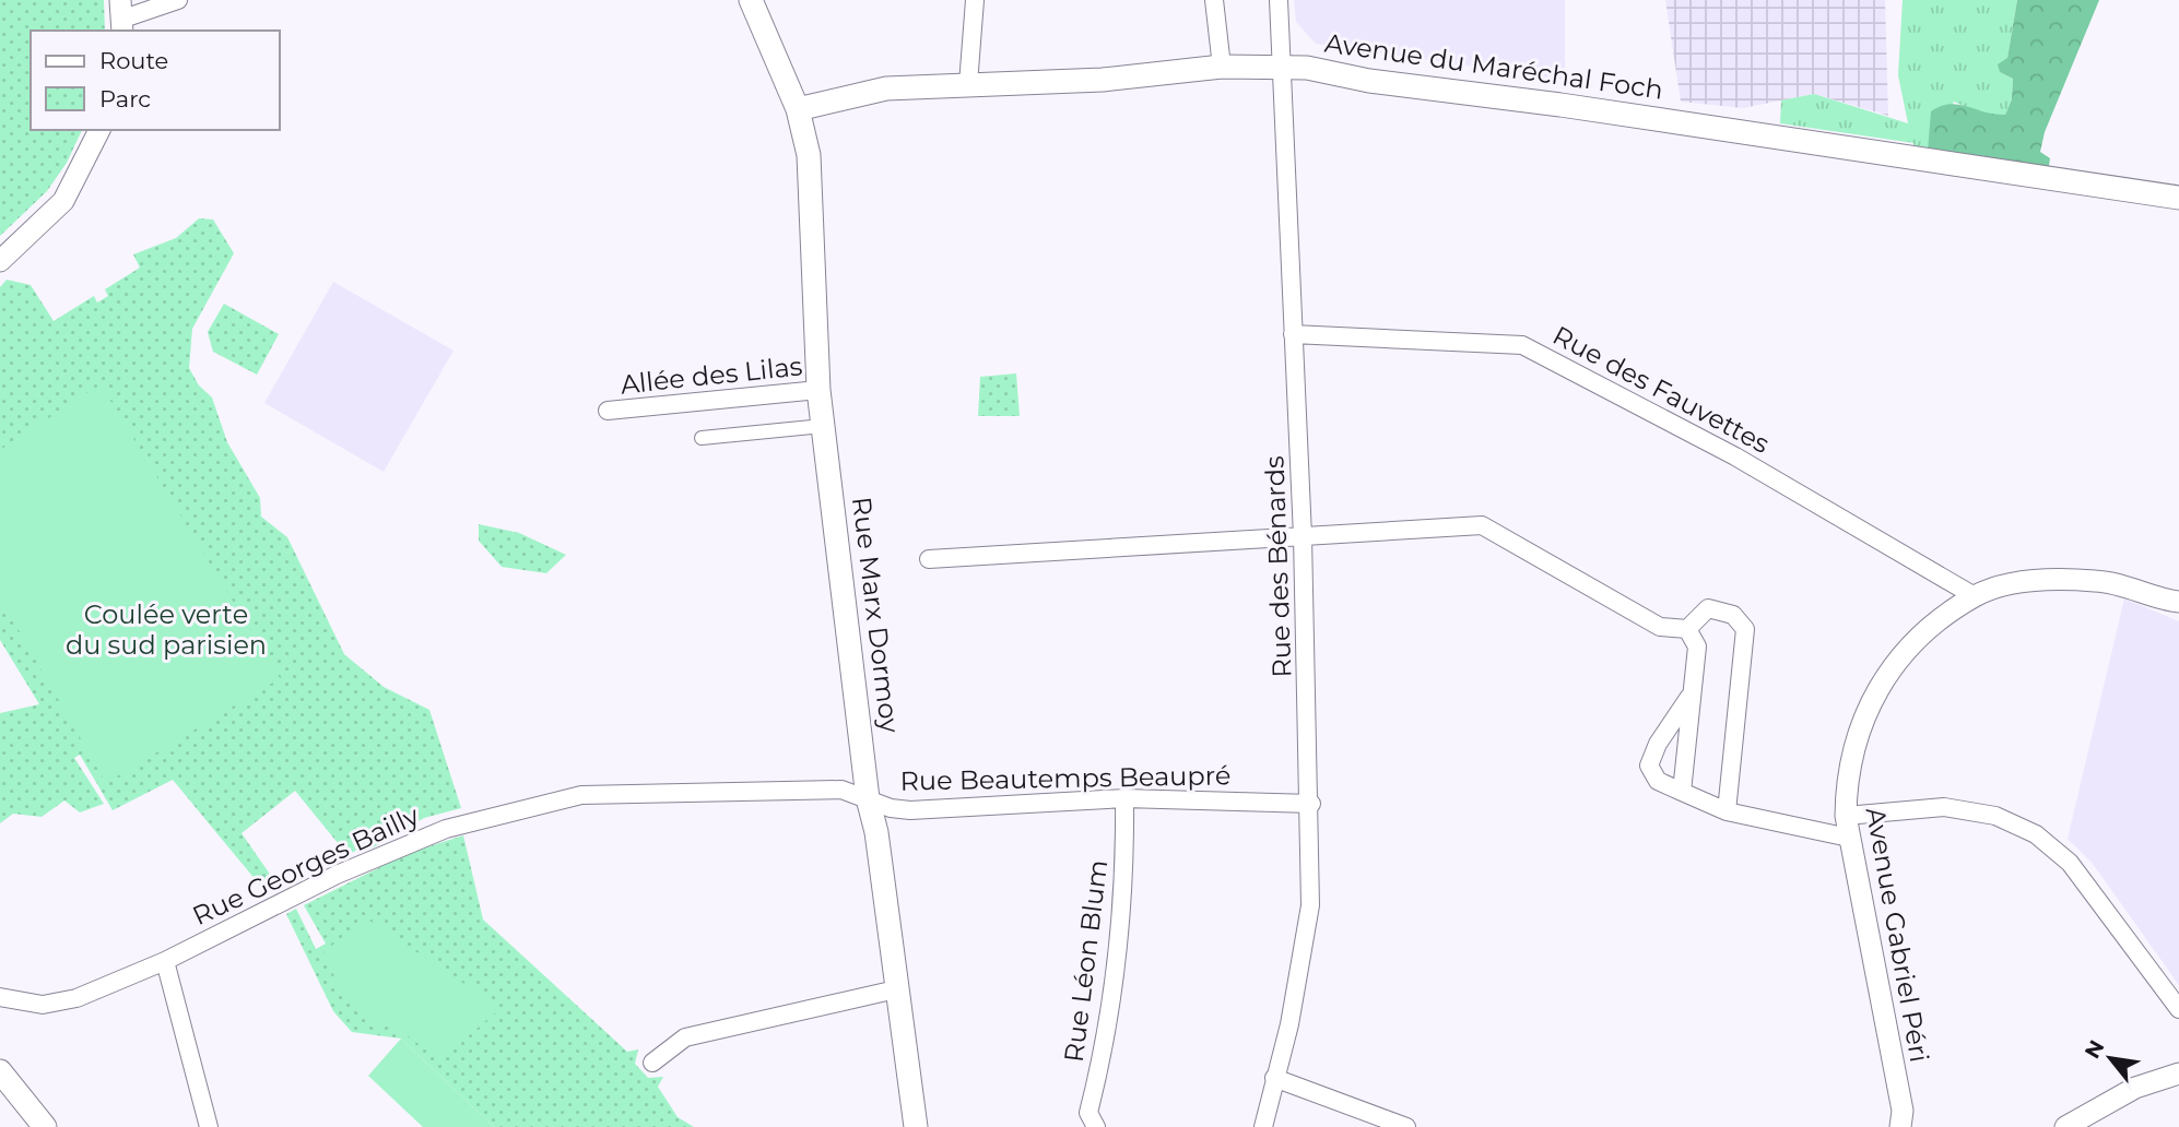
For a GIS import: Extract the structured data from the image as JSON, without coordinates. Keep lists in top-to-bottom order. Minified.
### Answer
{"streets":{"main road":["Avenue du Maréchal Foch","Rue Marx Dormoy"],"street":["Allée des Lilas","Rue des Fauvettes","Rue des Bénards","Rue Beautemps Beaupré","Rue Georges Bailly","Avenue Gabriel Péri","Rue Léon Blum"]},"crossings":[["Avenue du Maréchal Foch","Rue des Bénards"],["Avenue du Maréchal Foch","Rue Marx Dormoy"],["Allée des Lilas","Rue Marx Dormoy"],["Rue des Fauvettes","Rue des Bénards"],["Rue des Fauvettes","Avenue Gabriel Péri"],["Rue des Bénards","Rue Beautemps Beaupré"],["Rue Marx Dormoy","Rue Beautemps Beaupré"],["Rue Marx Dormoy","Rue Georges Bailly"],["Rue Beautemps Beaupré","Rue Georges Bailly"],["Rue Beautemps Beaupré","Rue Léon Blum"]],"parks":["Coulée verte du sud parisien"],"legend":["Route","Parc"],"north":"top left"}
